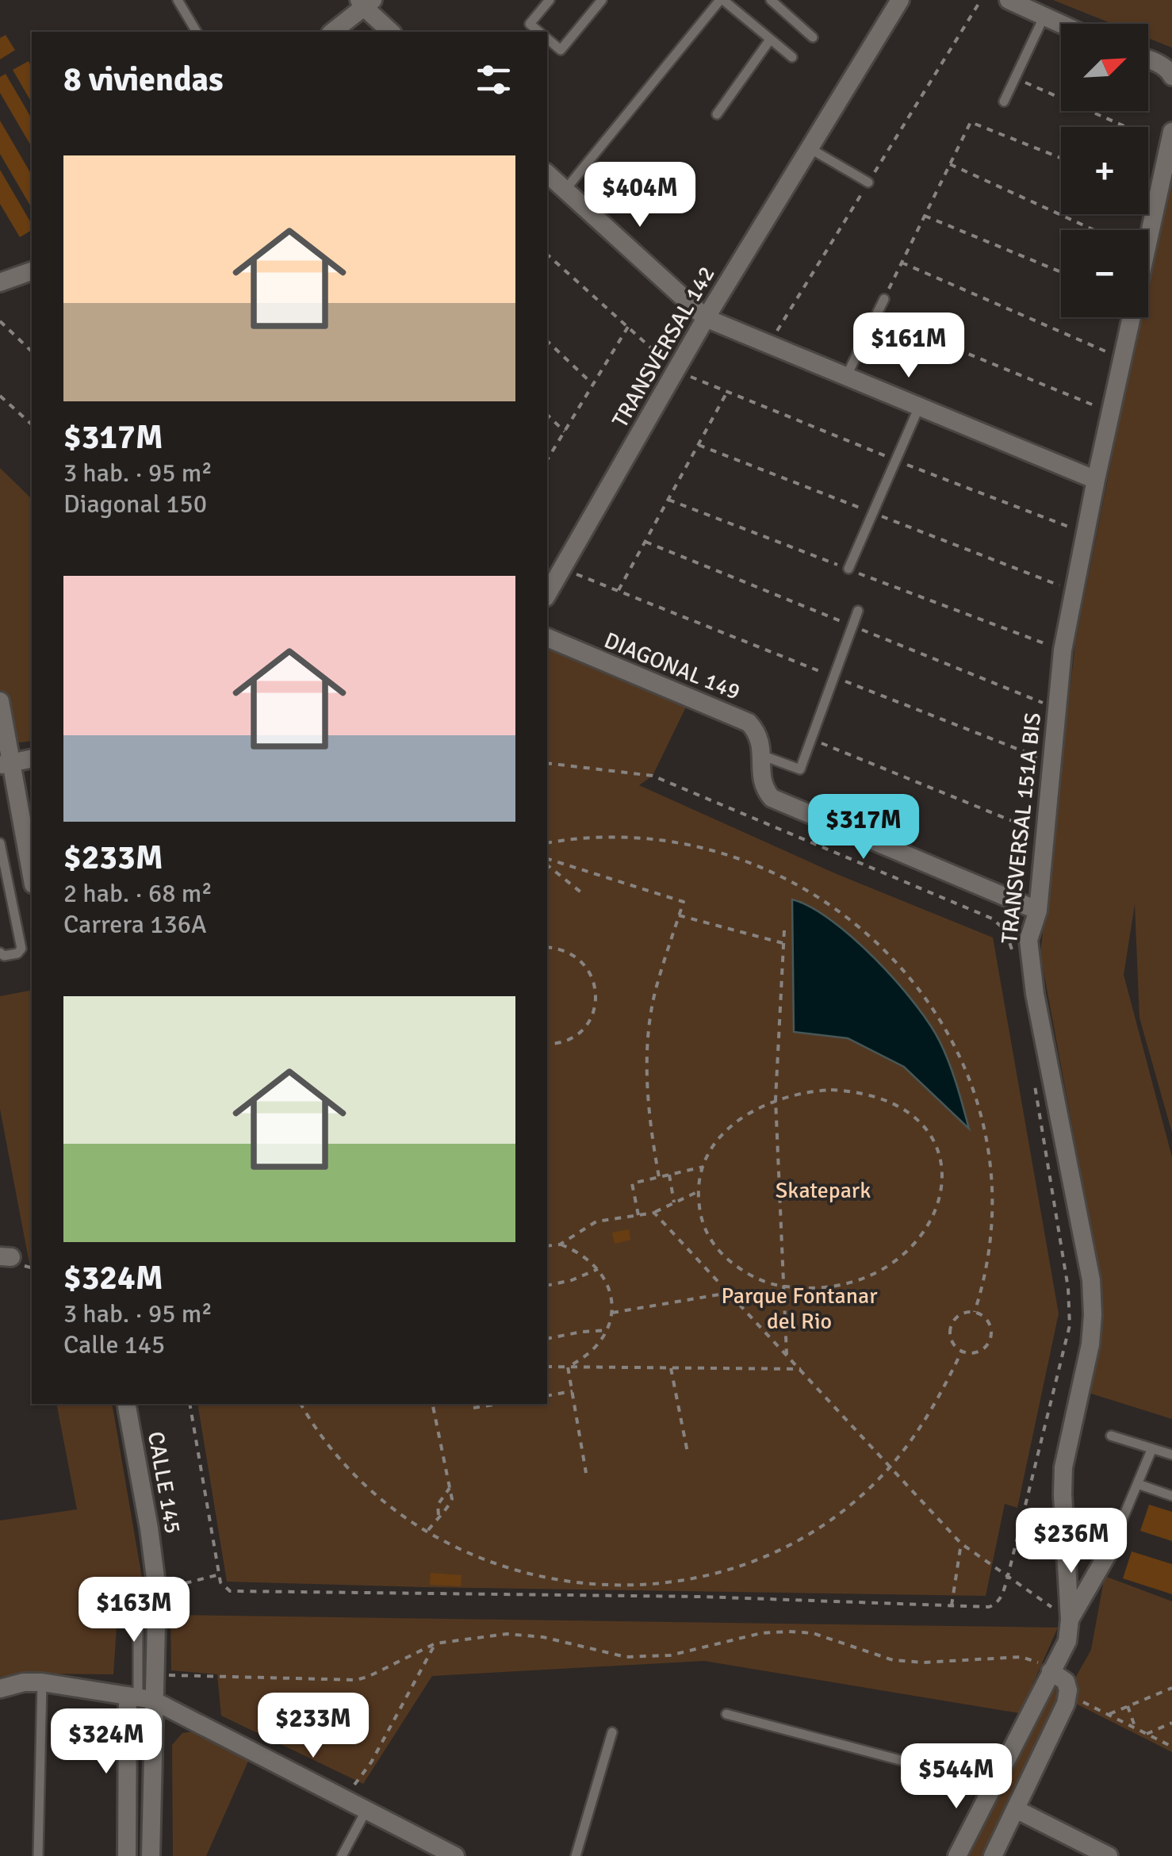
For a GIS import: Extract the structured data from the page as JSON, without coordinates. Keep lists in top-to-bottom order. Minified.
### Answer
{"streets":{"street":["TRANSVERSAL 142","DIAGONAL 149","TRANSVERSAL 151A BIS","CALLE 145"]},"crossings":[["DIAGONAL 149","TRANSVERSAL 151A BIS"]],"parks":["Skatepark","Parque Fontanar del Rio"],"north":"top right","page":{"map_buttons":["+","−"],"heading":"8 viviendas","list":[{"name":"$317M","note":"3 hab. · 95 m² · Diagonal 150"},{"name":"$233M","note":"2 hab. · 68 m² · Carrera 136A"},{"name":"$324M","note":"3 hab. · 95 m² · Calle 145"}],"price":["$404M","$161M","$317M","$236M","$163M","$233M","$324M","$544M"]}}
